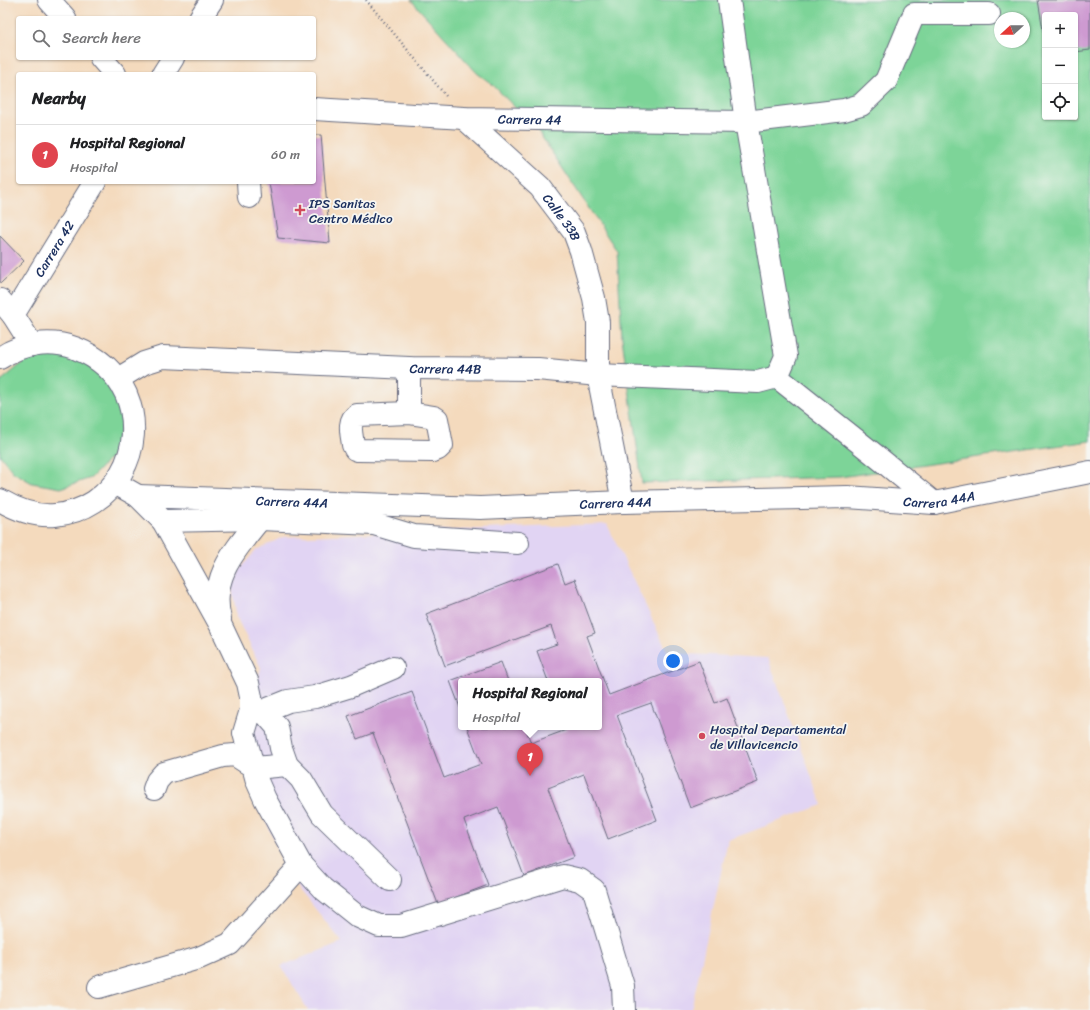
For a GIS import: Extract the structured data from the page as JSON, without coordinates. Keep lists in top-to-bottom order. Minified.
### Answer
{"streets":{"street":["Carrera 44","Calle 33B","Carrera 42","Carrera 44B","Carrera 44A"]},"crossings":[["Carrera 44","Calle 33B"],["Calle 33B","Carrera 44B"],["Calle 33B","Carrera 44A"]],"places":{"health":["IPS Sanitas Centro Médico"],"other":["Hospital Departamental de Villavicencio"]},"north":"left","page":{"map_buttons":["+","−"],"search":"Search here","heading":"Nearby","list":[{"mark":"1","name":"Hospital Regional","note":"Hospital","value":"60 m"}],"popup":["Hospital Regional","Hospital"],"pins":"1"}}
